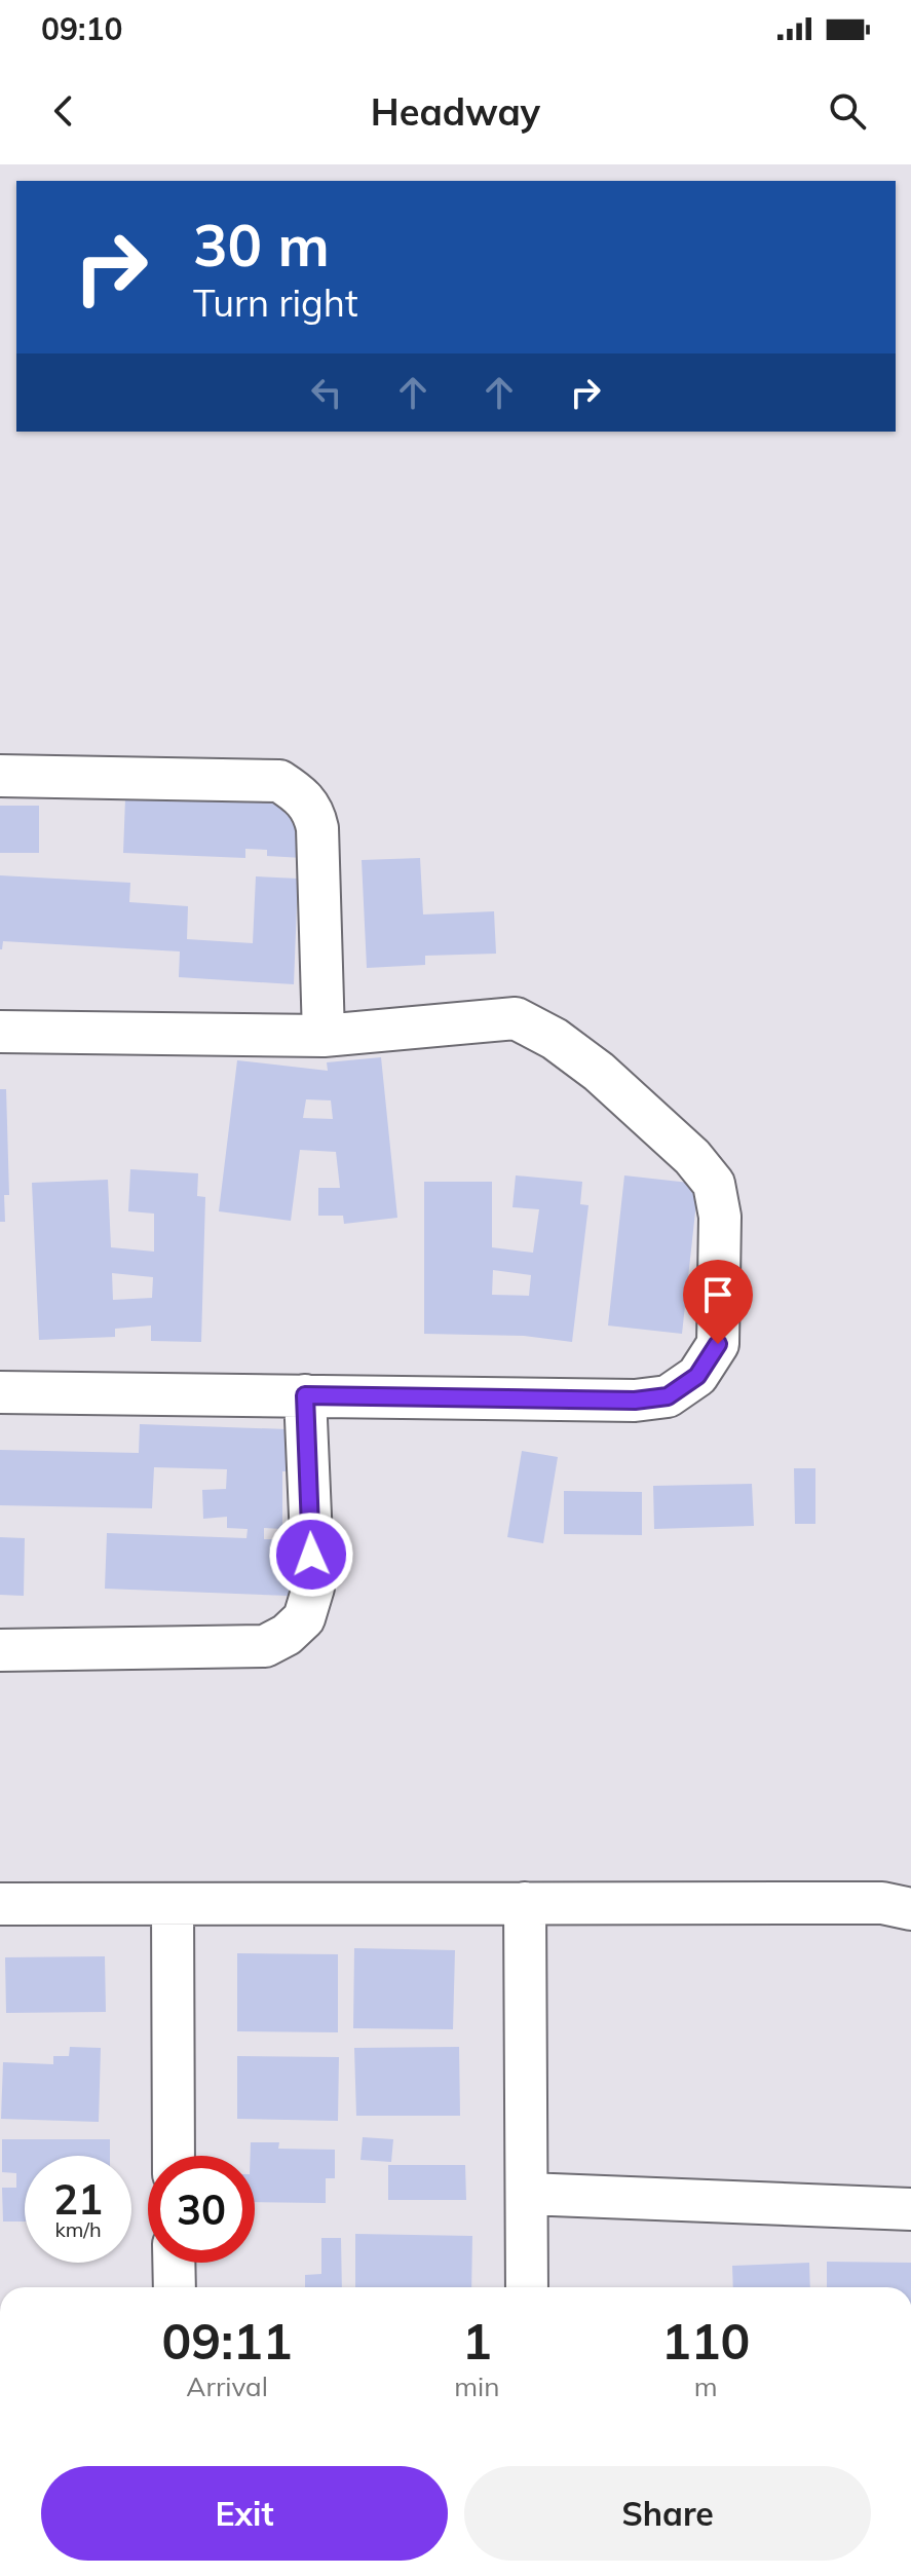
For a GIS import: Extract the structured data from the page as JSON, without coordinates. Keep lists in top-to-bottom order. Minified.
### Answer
{"page":{"status":"09:10","header":"Headway","turn":["30 m","Turn right"],"speed":"21 km/h","limit":"30","eta":["09:11","Arrival","1","min","110","m"],"buttons":["Exit","Share"]}}
